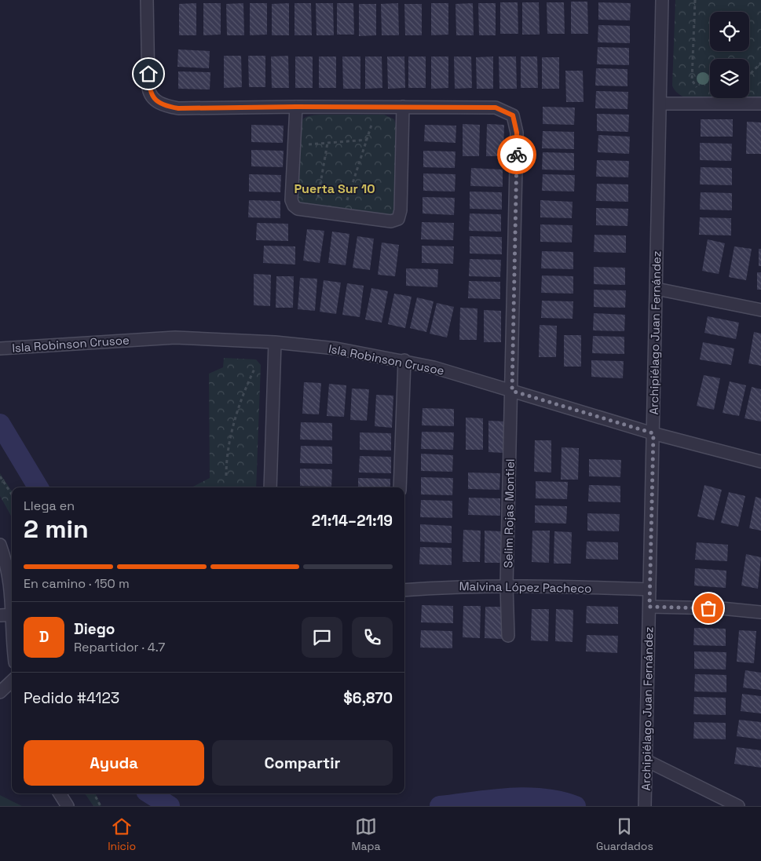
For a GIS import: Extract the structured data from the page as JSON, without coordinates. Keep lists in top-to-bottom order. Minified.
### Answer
{"streets":{"street":["Archipiélago Juan Fernández","Isla Robinson Crusoe","Selim Rojas Montiel","Malvina López Pacheco"]},"crossings":[["Archipiélago Juan Fernández","Isla Robinson Crusoe"],["Archipiélago Juan Fernández","Malvina López Pacheco"],["Isla Robinson Crusoe","Selim Rojas Montiel"],["Selim Rojas Montiel","Malvina López Pacheco"]],"districts":["Puerta Sur 10"],"page":{"heading":["2 min","Llega en","21:14–21:19"],"panel":["Diego","Repartidor · 4.7","Pedido #4123","$6,870"],"bar":"En camino · 150 m","round":"D","buttons":["Ayuda","Compartir"],"tabs":["Inicio","Mapa","Guardados"]}}
